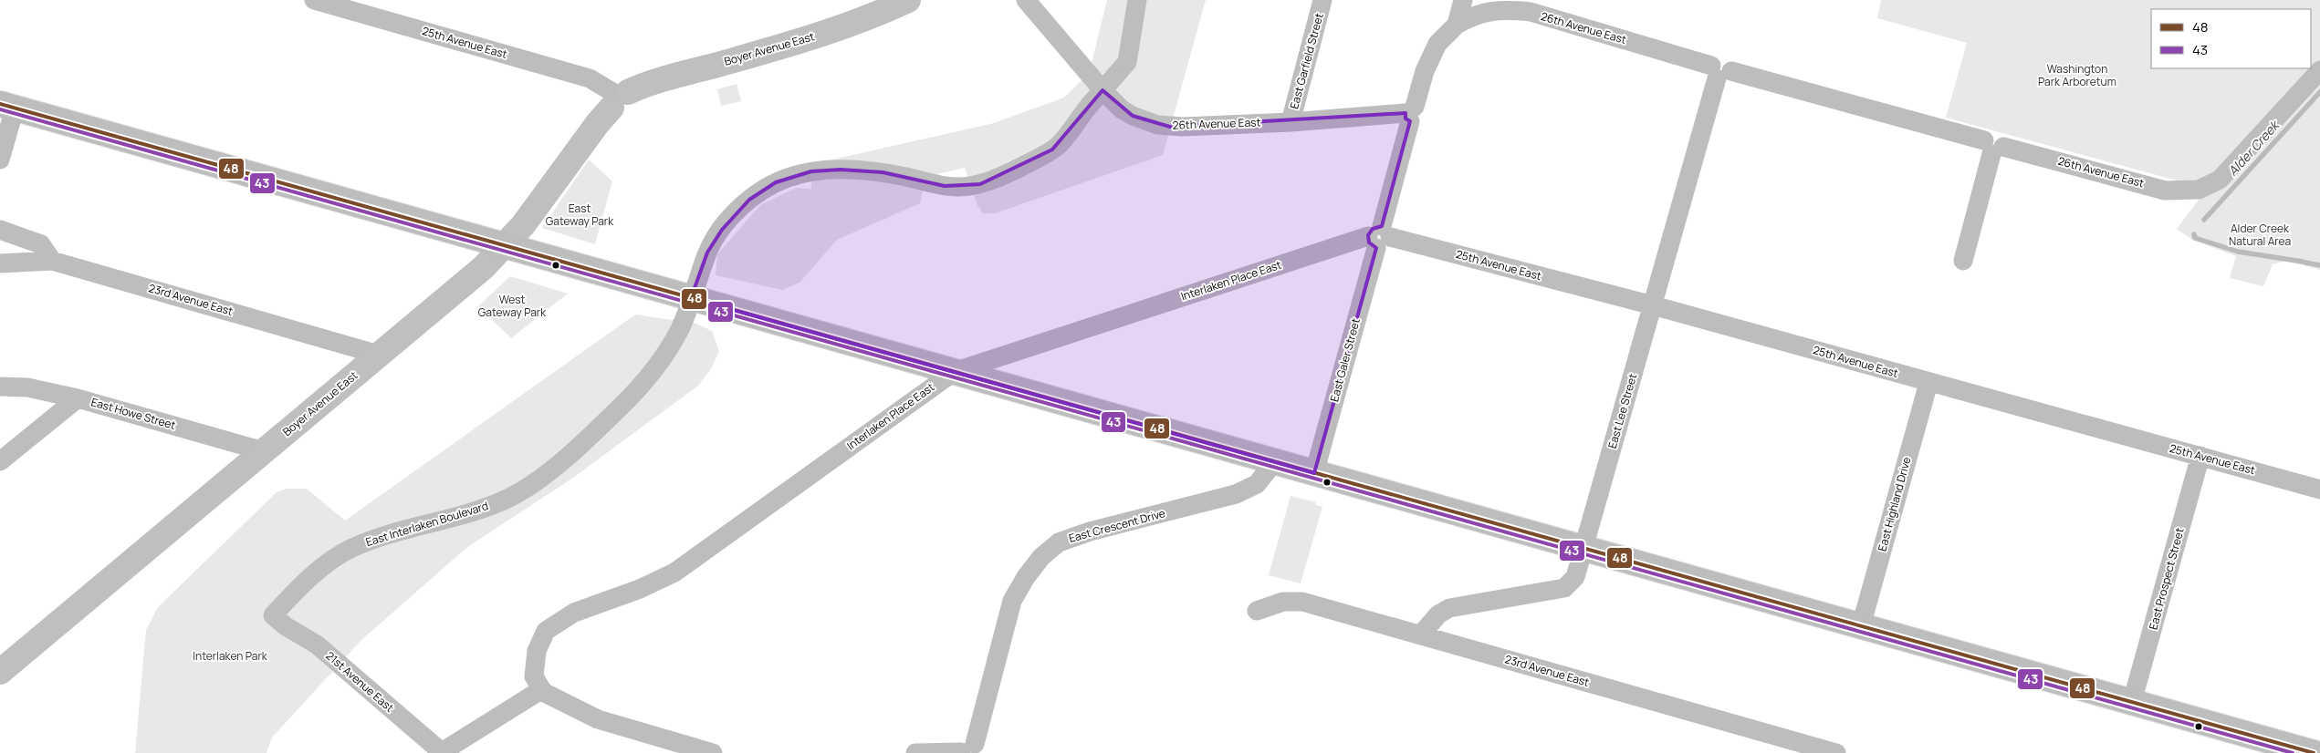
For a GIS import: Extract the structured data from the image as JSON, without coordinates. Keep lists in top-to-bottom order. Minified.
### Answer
{"streets":{"street":["26th Avenue East","25th Avenue East","Boyer Avenue East","East Garfield Street","Interlaken Place East","23rd Avenue East","East Galer Street","East Lee Street","East Howe Street","East Highland Drive","East Interlaken Boulevard","East Crescent Drive","East Prospect Street","21st Avenue East"]},"crossings":[["26th Avenue East","East Garfield Street"],["26th Avenue East","East Galer Street"],["26th Avenue East","East Lee Street"],["25th Avenue East","Boyer Avenue East"],["25th Avenue East","Interlaken Place East"],["25th Avenue East","East Galer Street"],["25th Avenue East","East Lee Street"],["25th Avenue East","East Highland Drive"],["25th Avenue East","East Prospect Street"],["Boyer Avenue East","23rd Avenue East"],["Boyer Avenue East","East Howe Street"],["Interlaken Place East","East Galer Street"],["23rd Avenue East","East Lee Street"],["East Interlaken Boulevard","21st Avenue East"]],"water":["Alder Creek"],"parks":["Washington Park Arboretum","East Gateway Park","Alder Creek Natural Area","West Gateway Park","Interlaken Park"],"lines":["transit line 48","transit line 43"],"legend":["48","43"]}
